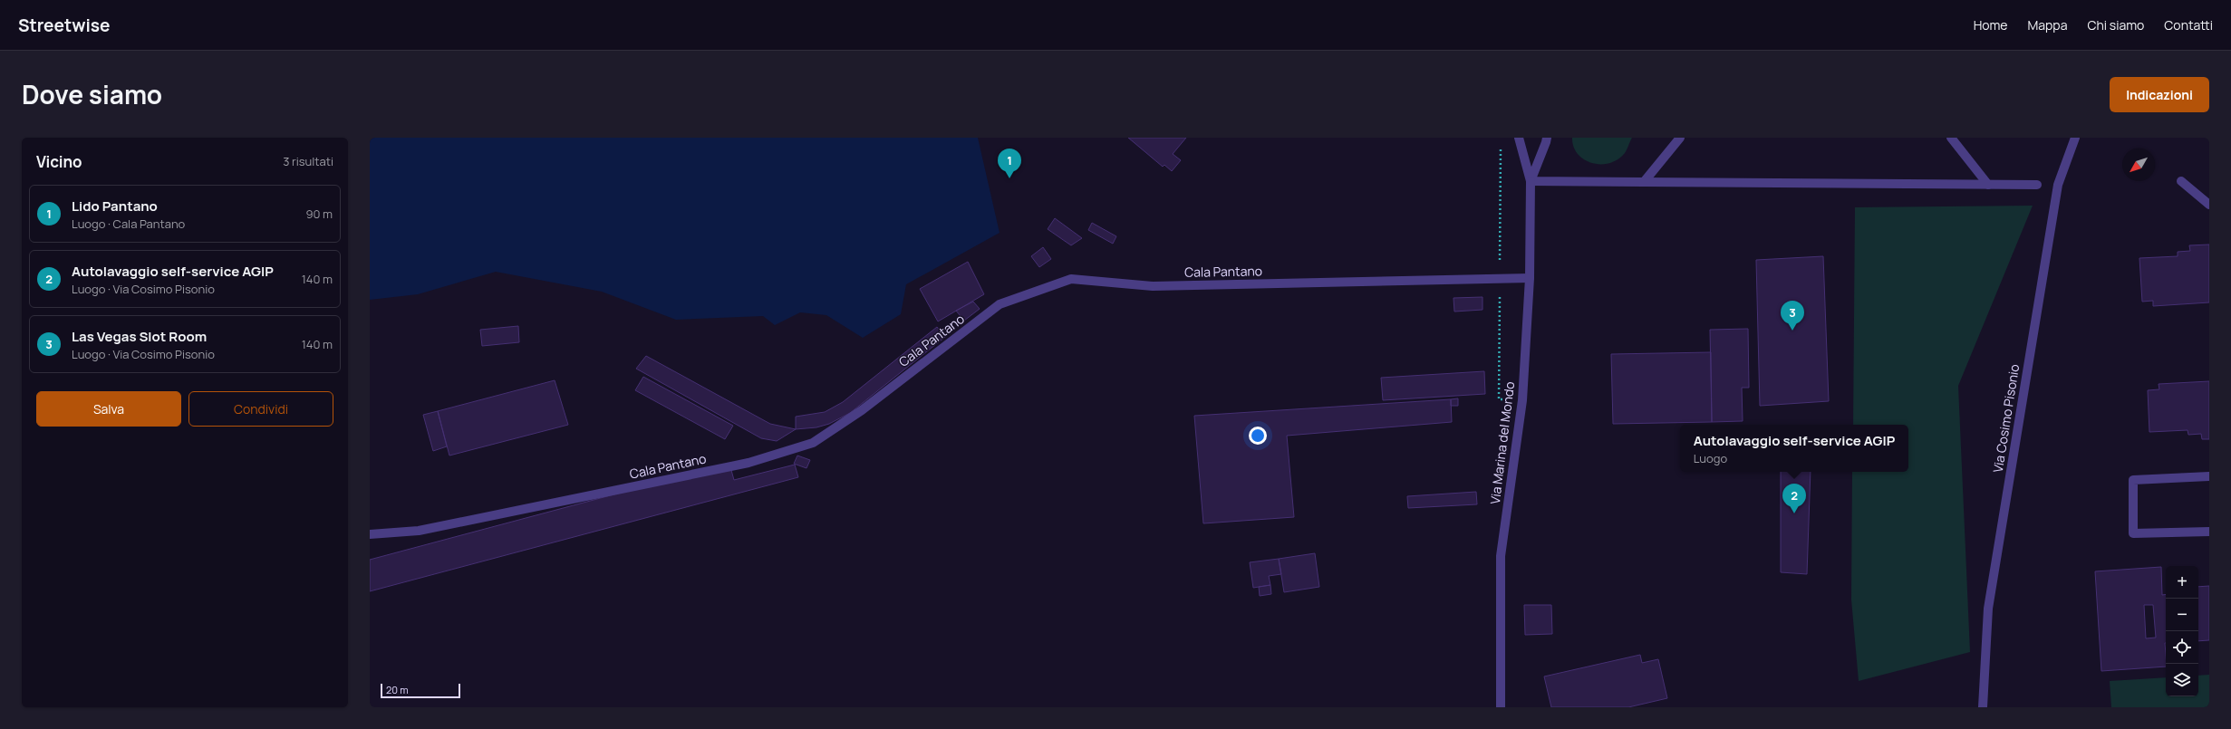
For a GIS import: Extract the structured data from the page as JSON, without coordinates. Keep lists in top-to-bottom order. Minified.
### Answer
{"streets":{"street":["Cala Pantano","Via Cosimo Pisonio","Via Marina del Mondo"]},"crossings":[["Cala Pantano","Via Marina del Mondo"]],"scale_bar":"20 m","north":"bottom left","page":{"header":"Streetwise","nav":["Home","Mappa","Chi siamo","Contatti"],"title":"Dove siamo","buttons":["Indicazioni",["Salva","Condividi"]],"heading":["Vicino","3 risultati"],"pins":["1","3","2"],"list":[{"mark":"1","name":"Lido Pantano","note":"Luogo · Cala Pantano","value":"90 m"},{"mark":"2","name":"Autolavaggio self-service AGIP","note":"Luogo · Via Cosimo Pisonio","value":"140 m"},{"mark":"3","name":"Las Vegas Slot Room","note":"Luogo · Via Cosimo Pisonio","value":"140 m"}],"popup":["Autolavaggio self-service AGIP","Luogo"],"map_buttons":["+","−"],"scale":"20 m"}}
